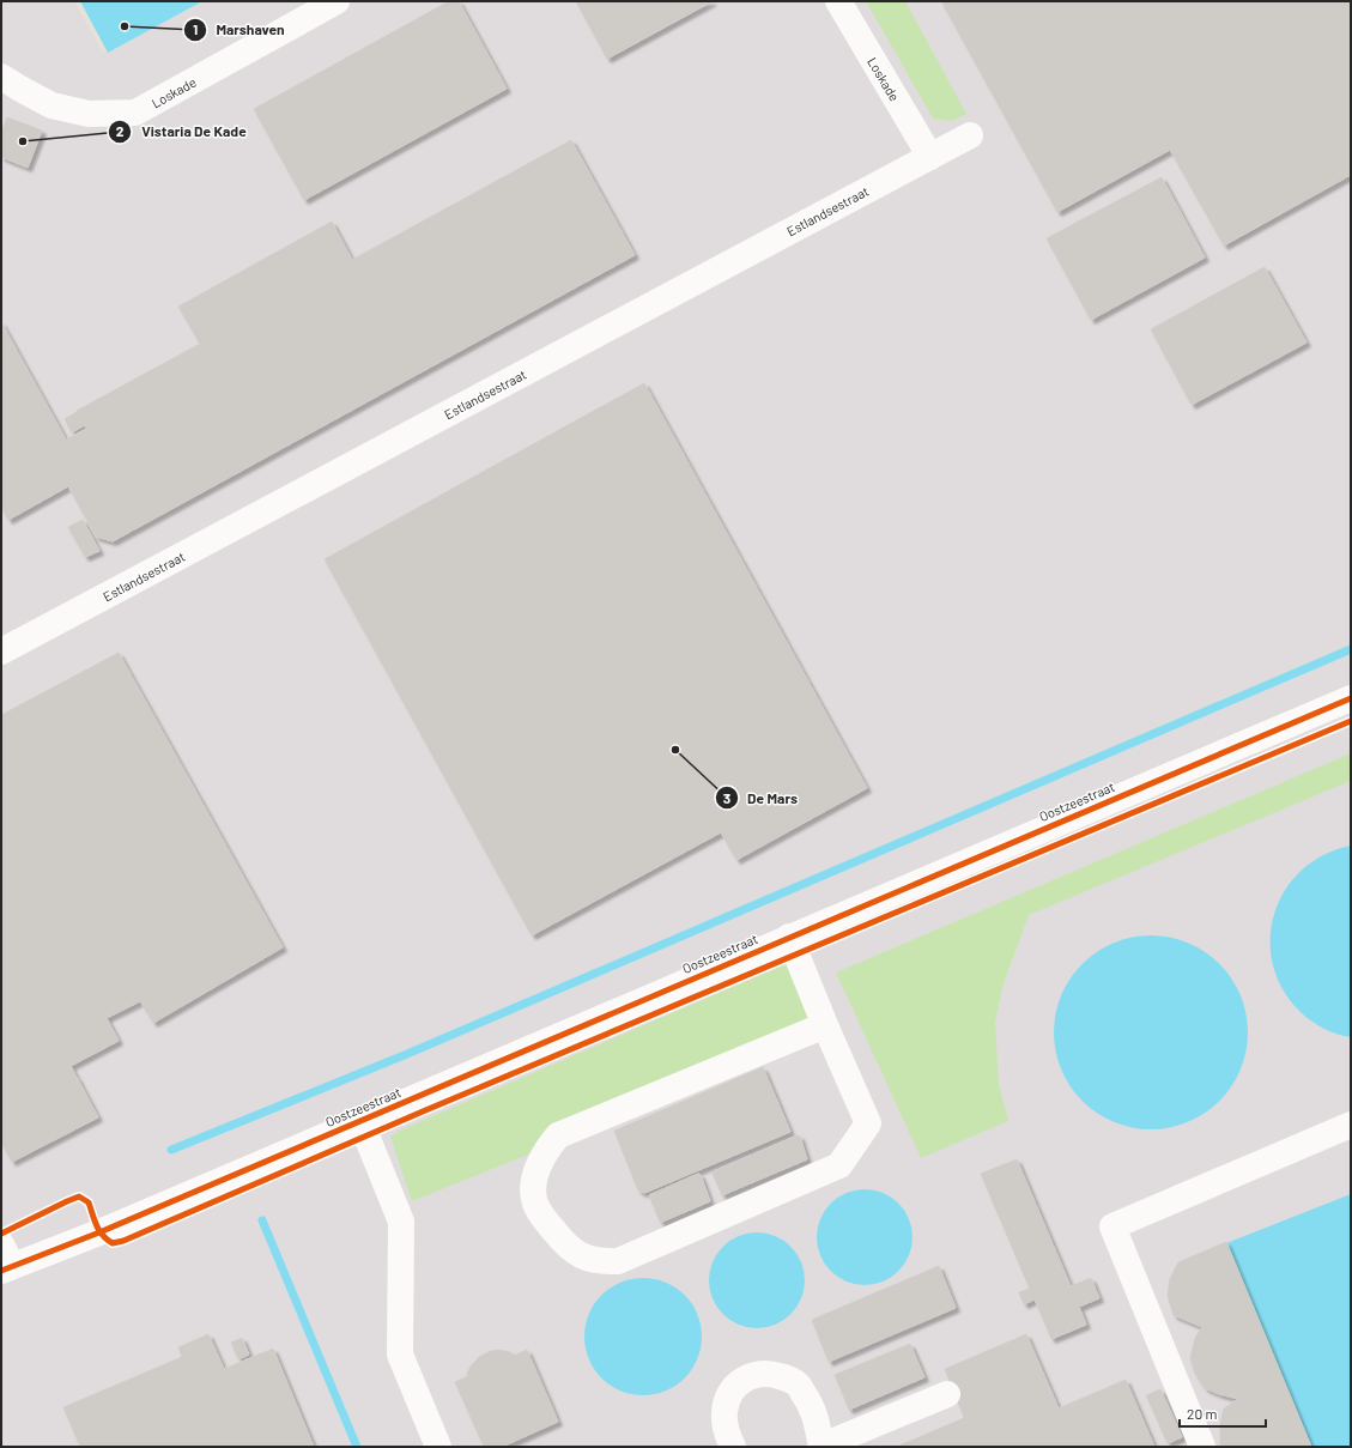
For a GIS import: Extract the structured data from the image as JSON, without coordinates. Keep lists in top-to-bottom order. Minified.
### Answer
{"streets":{"street":["Loskade","Estlandsestraat","Oostzeestraat"]},"crossings":[["Loskade","Estlandsestraat"]],"places":["Marshaven","Vistaria De Kade","De Mars"],"scale_bar":"20 m"}
